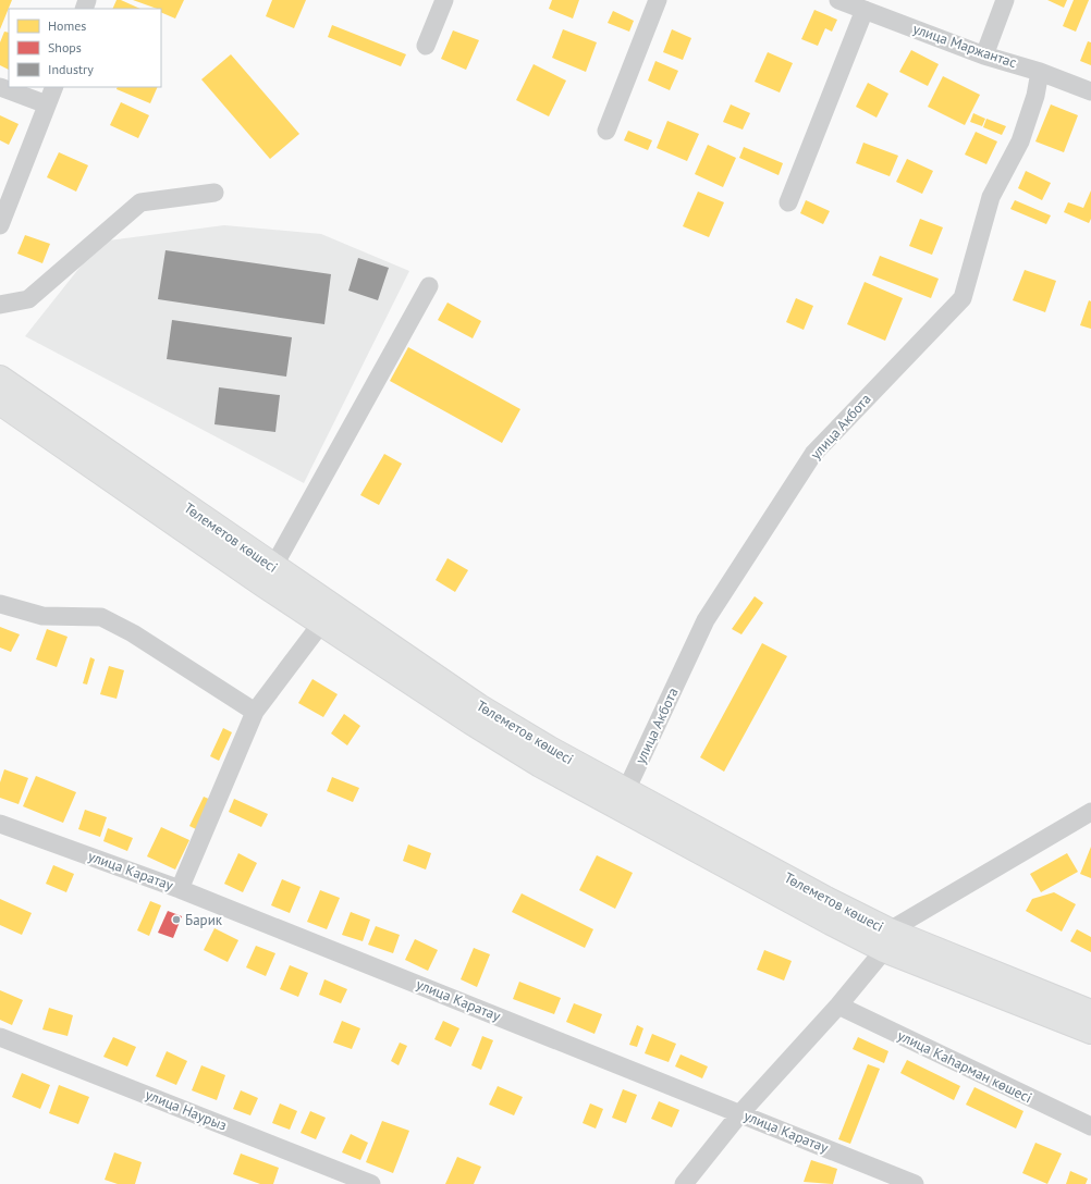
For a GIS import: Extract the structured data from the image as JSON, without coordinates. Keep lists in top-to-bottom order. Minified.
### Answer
{"streets":{"main road":["Төлеметов көшесі"],"street":["улица Маржантас","улица Акбота","улица Каратау","улица Каһарман көшесі","улица Наурыз"]},"crossings":[["улица Маржантас","улица Акбота"],["улица Акбота","Төлеметов көшесі"]],"places":["Барик"],"legend":["Homes","Shops","Industry"]}
